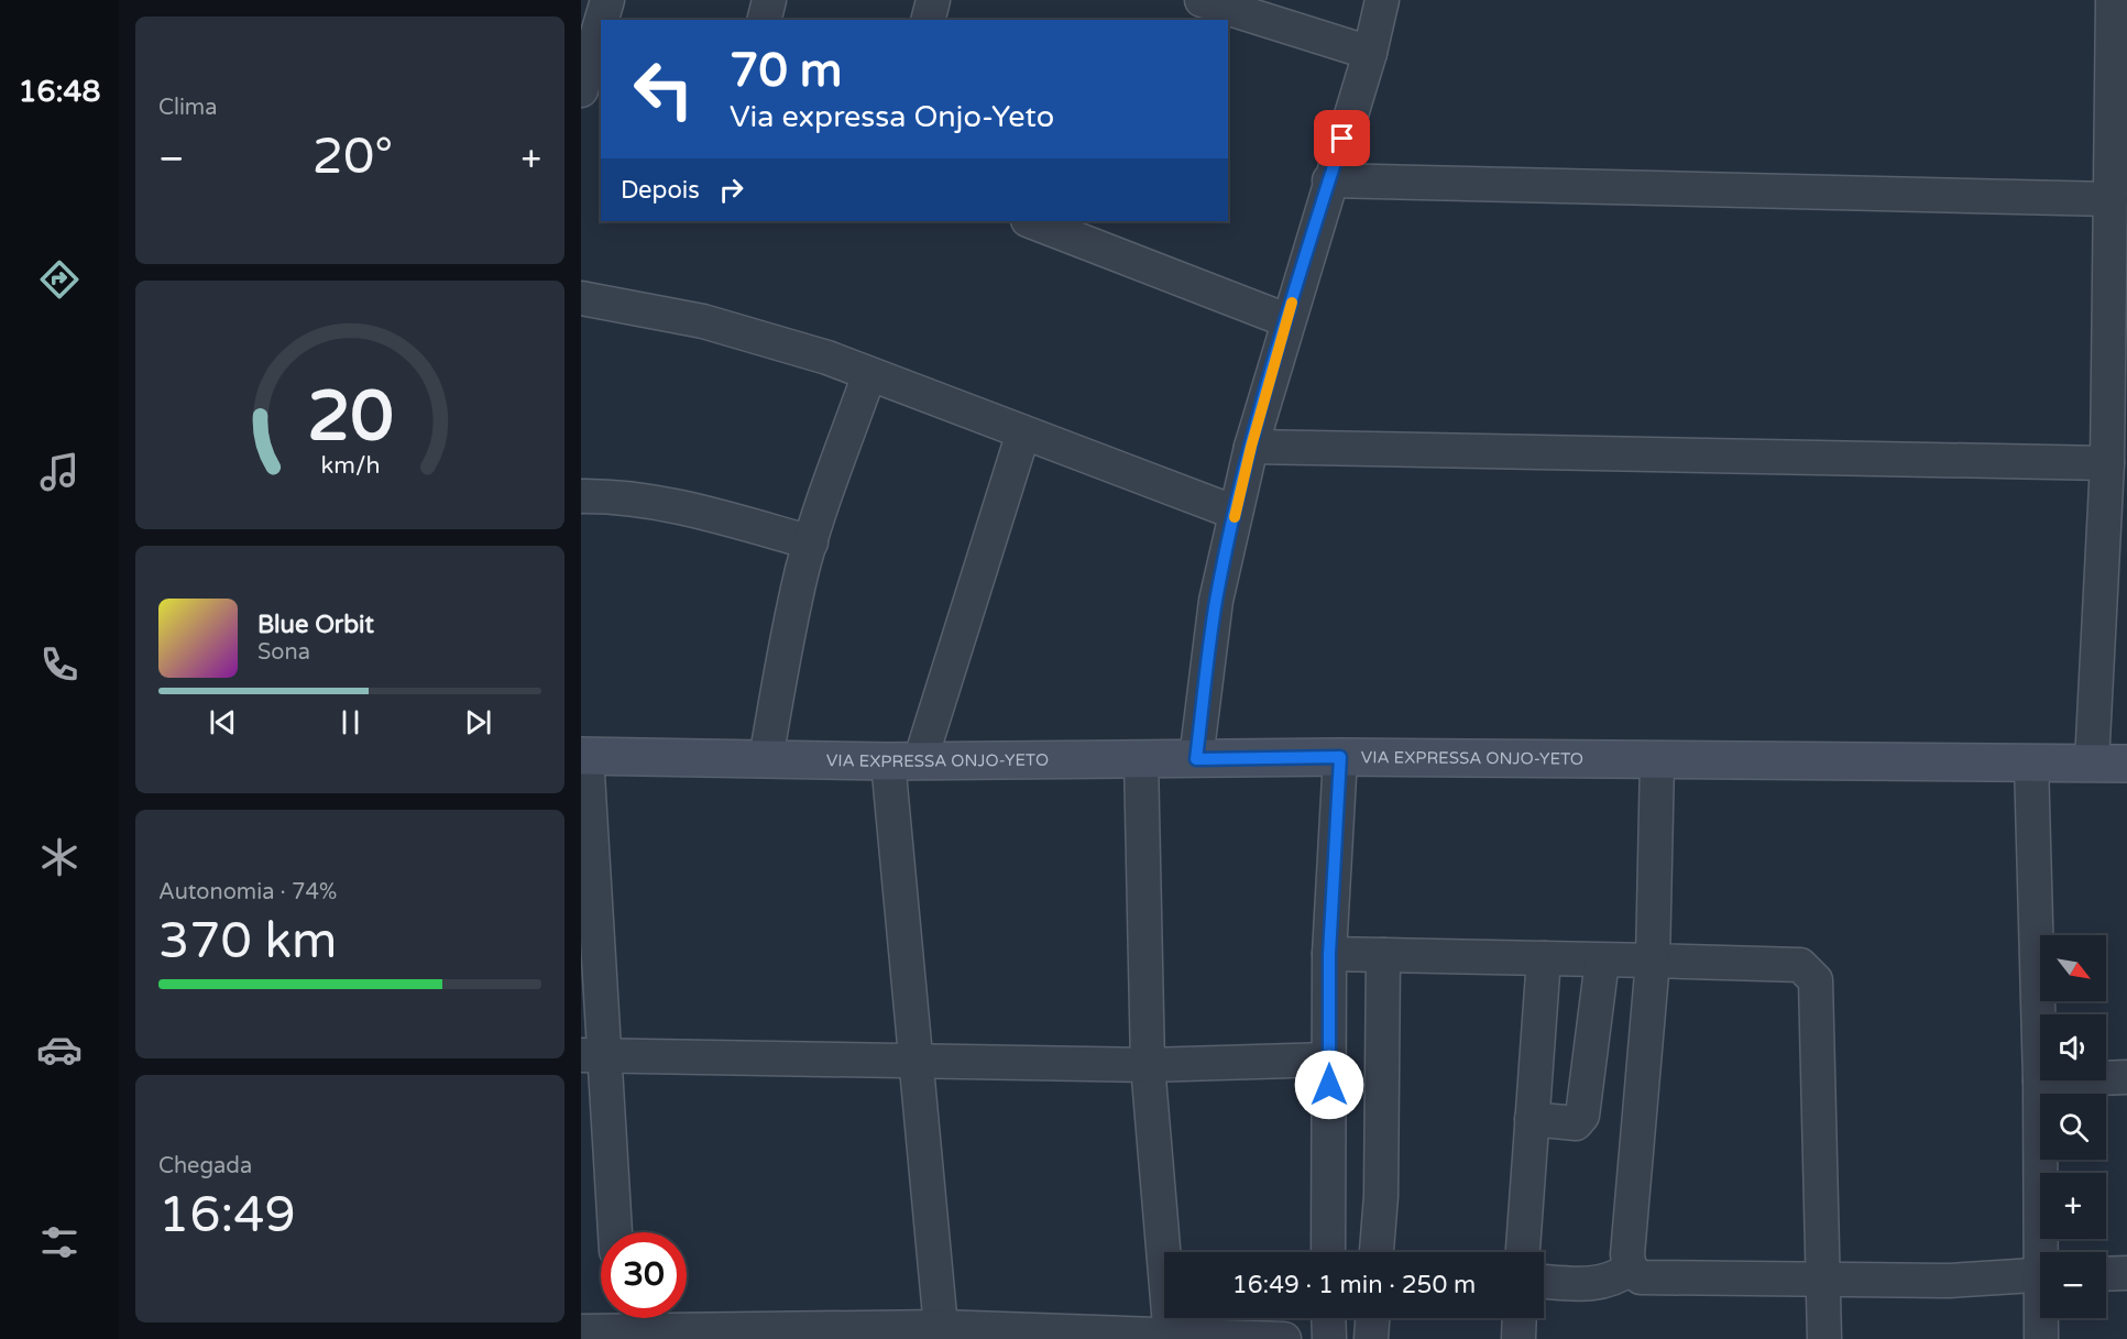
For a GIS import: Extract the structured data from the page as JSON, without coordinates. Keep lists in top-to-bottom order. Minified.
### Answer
{"streets":{"main road":["VIA EXPRESSA ONJO-YETO"]},"north":"bottom right","page":{"tabs":"16:48","tile":["Clima",["Autonomia · 74%","370 km"],["Chegada","16:49"]],"turn":["70 m","Via expressa Onjo-Yeto"],"heat":["−","20°","+"],"then":"Depois","song":["Blue Orbit","Sona"],"map_buttons":["+","−"],"limit":"30","trip":"16:49 · 1 min · 250 m","gauge":["20","km/h"]}}
